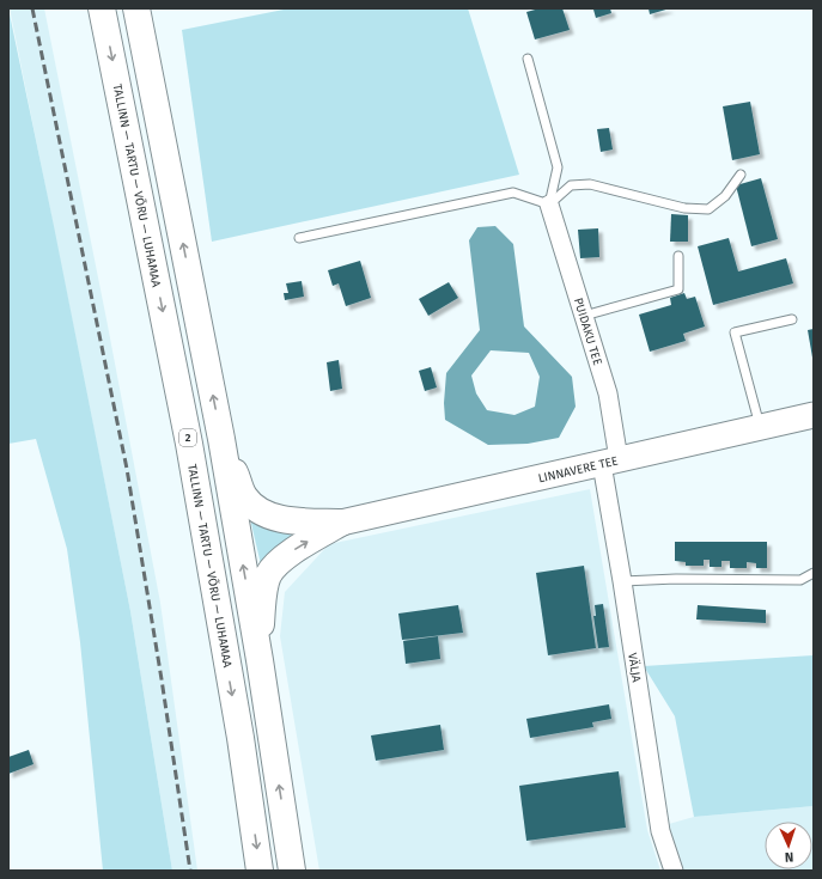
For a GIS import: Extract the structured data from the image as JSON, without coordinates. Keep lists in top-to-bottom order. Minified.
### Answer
{"streets":{"highway":["TALLINN — TARTU — VÕRU — LUHAMAA","2"],"street":["PUIDAKU TEE","LINNAVERE TEE","VÄLJA"]},"crossings":[["PUIDAKU TEE","LINNAVERE TEE"],["PUIDAKU TEE","VÄLJA"],["LINNAVERE TEE","VÄLJA"]],"north":"bottom"}
